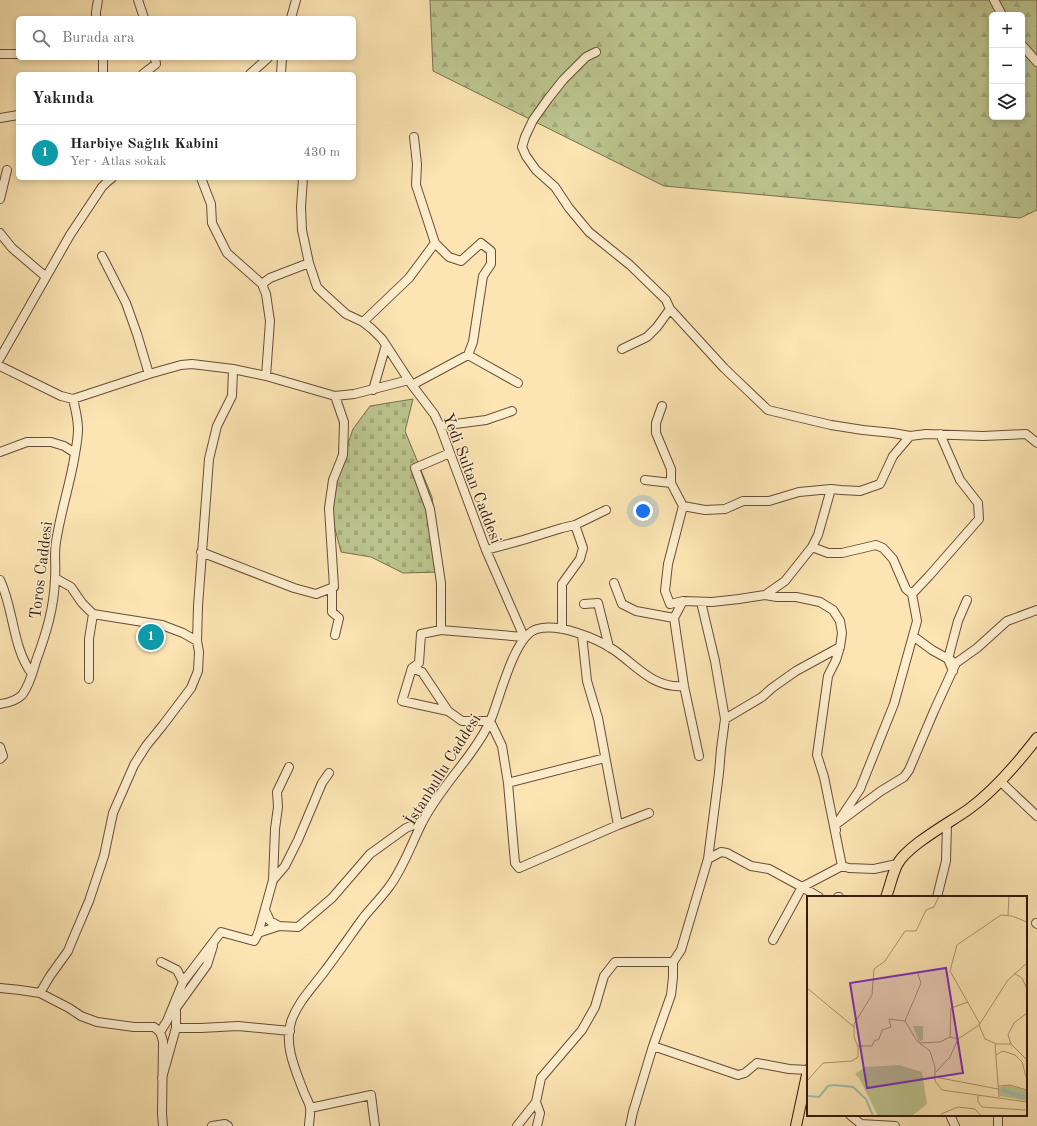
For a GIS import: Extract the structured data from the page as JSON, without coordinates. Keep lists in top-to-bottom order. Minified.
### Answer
{"streets":{"street":["Yedi Sultan Caddesi","Toros Caddesi","İstanbullu Caddesi"]},"crossings":[["Yedi Sultan Caddesi","İstanbullu Caddesi"]],"page":{"map_buttons":["+","−"],"search":"Burada ara","heading":"Yakında","list":[{"mark":"1","name":"Harbiye Sağlık Kabini","note":"Yer · Atlas sokak","value":"430 m"}],"pins":"1"}}
